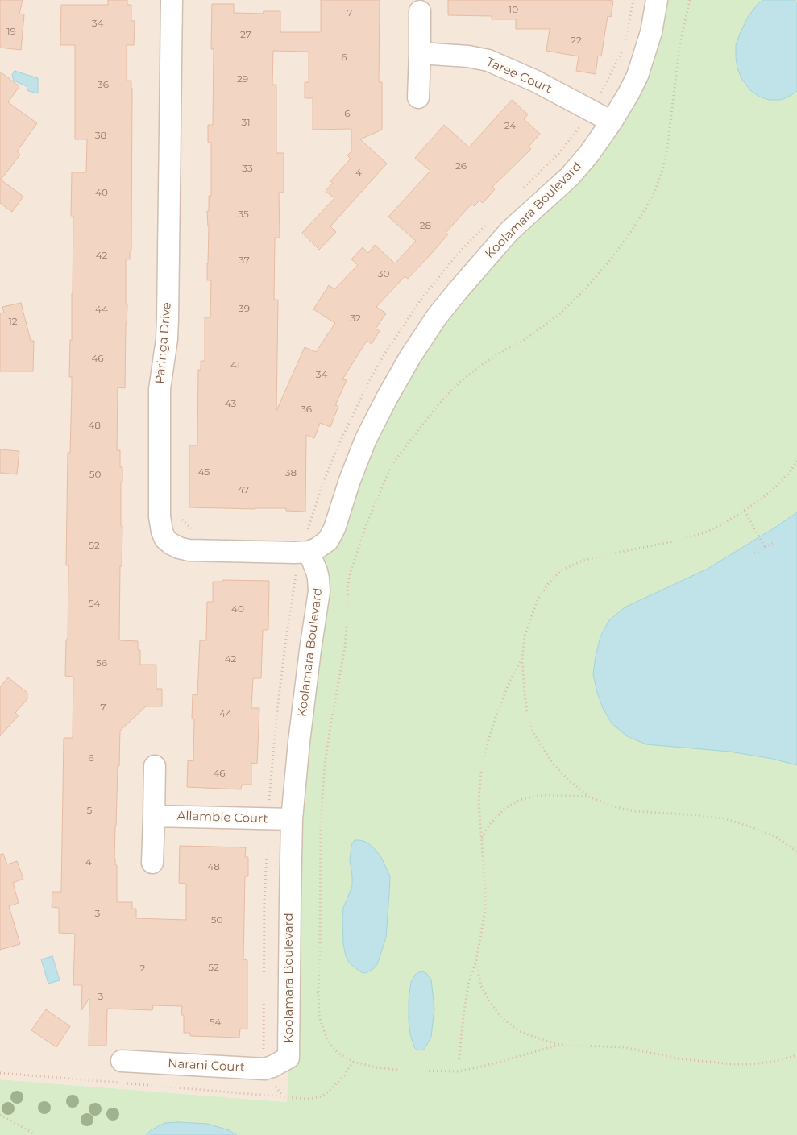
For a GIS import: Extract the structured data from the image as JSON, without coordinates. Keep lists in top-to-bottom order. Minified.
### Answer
{"streets":{"street":["Taree Court","Koolamara Boulevard","Paringa Drive","Allambie Court","Narani Court"]},"crossings":[["Taree Court","Koolamara Boulevard"],["Koolamara Boulevard","Paringa Drive"],["Koolamara Boulevard","Allambie Court"],["Koolamara Boulevard","Narani Court"]],"house_numbers":["10","7","34","19","27","22","6","29","36","6","31","24","38","26","33","4","40","35","28","42","37","30","39","44","32","12","46","41","34","43","36","48","45","38","50","47","52","54","40","42","56","7","44","6","46","5","4","48","3","50","52","2","3","54"]}
